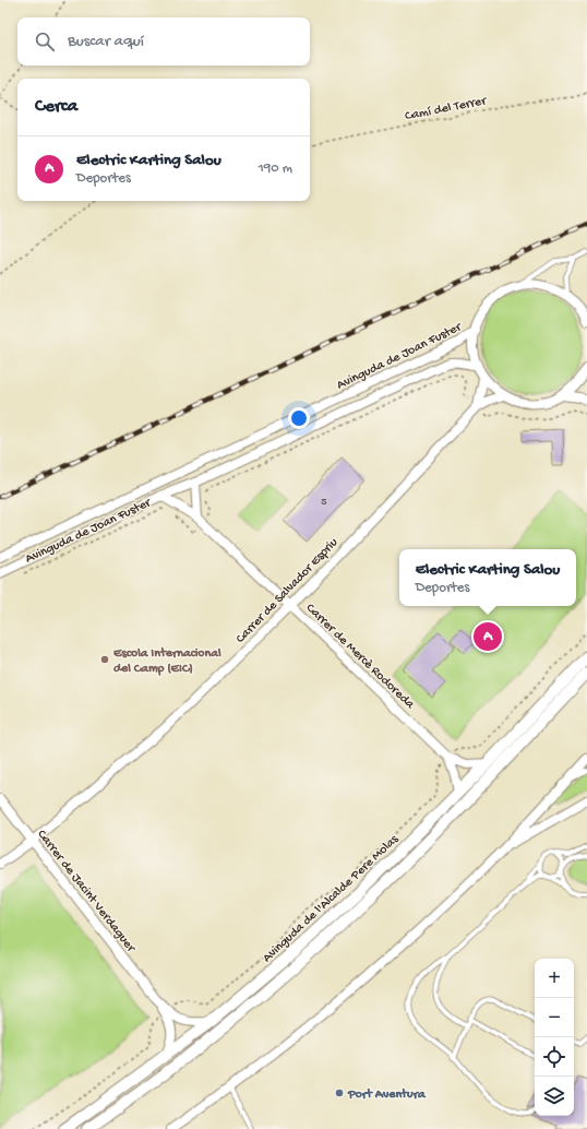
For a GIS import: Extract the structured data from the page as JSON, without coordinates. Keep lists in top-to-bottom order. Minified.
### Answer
{"streets":{"street":["Avinguda de Joan Fuster","Carrer de Salvador Espriu","Carrer de Mercè Rodoreda","Carrer de Jacint Verdaguer","Avinguda de l'Alcalde Pere Molas"],"path":["Camí del Terrer"]},"crossings":[["Avinguda de Joan Fuster","Carrer de Mercè Rodoreda"],["Carrer de Salvador Espriu","Carrer de Mercè Rodoreda"],["Carrer de Salvador Espriu","Carrer de Jacint Verdaguer"],["Carrer de Mercè Rodoreda","Avinguda de l'Alcalde Pere Molas"],["Carrer de Jacint Verdaguer","Avinguda de l'Alcalde Pere Molas"]],"places":["Escola Internacional del Camp (EIC)","Port Aventura"],"house_numbers":["5"],"page":{"search":"Buscar aquí","heading":"Cerca","list":[{"mark":"A","name":"Electric Karting Salou","note":"Deportes","value":"190 m"}],"popup":["Electric Karting Salou","Deportes"],"pins":"A","map_buttons":["+","−"]}}
